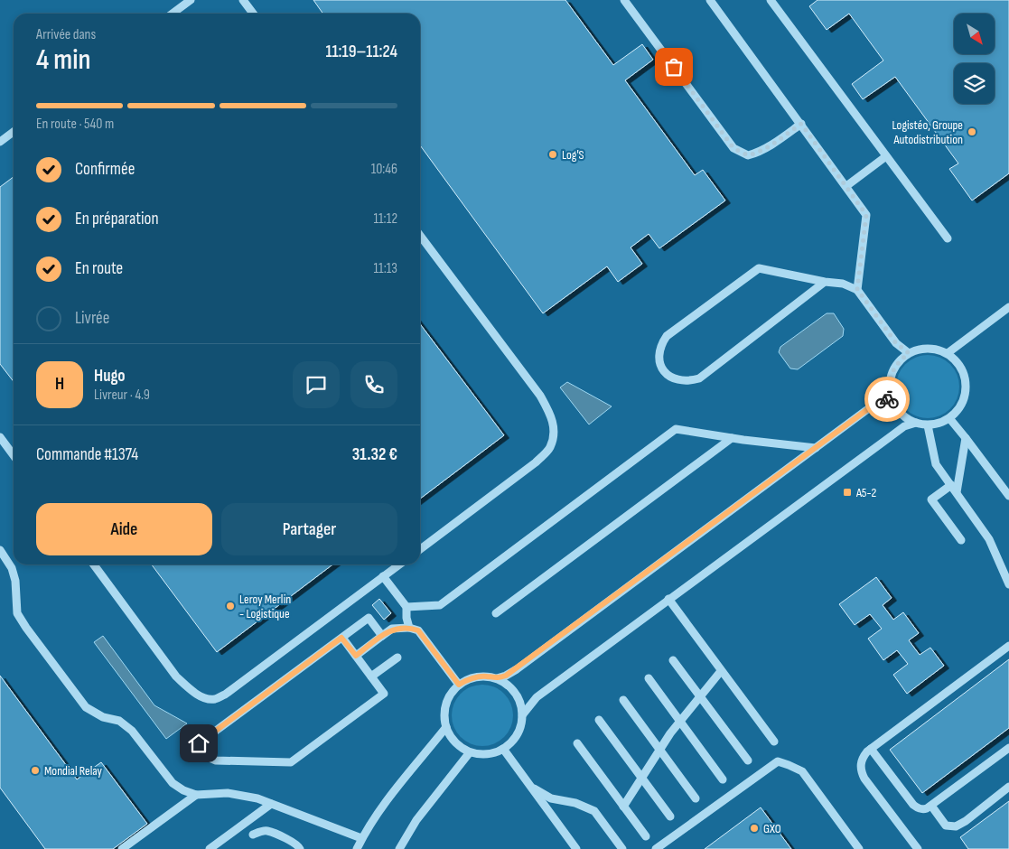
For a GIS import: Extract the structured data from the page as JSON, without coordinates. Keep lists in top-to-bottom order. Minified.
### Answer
{"places":{"other":["Logistéo, Groupe Autodistribution","Log'S","Leroy Merlin - Logistique","Mondial Relay","GXO"],"transit":["A5-2"]},"north":"bottom right","page":{"heading":["4 min","Arrivée dans","11:19–11:24"],"panel":["Hugo","Livreur · 4.9","Commande #1374","31.32 €"],"bar":"En route · 540 m","list":[["Confirmée","10:46"],["En préparation","11:12"],["En route","11:13"],"Livrée"],"round":"H","buttons":["Aide","Partager"]}}
